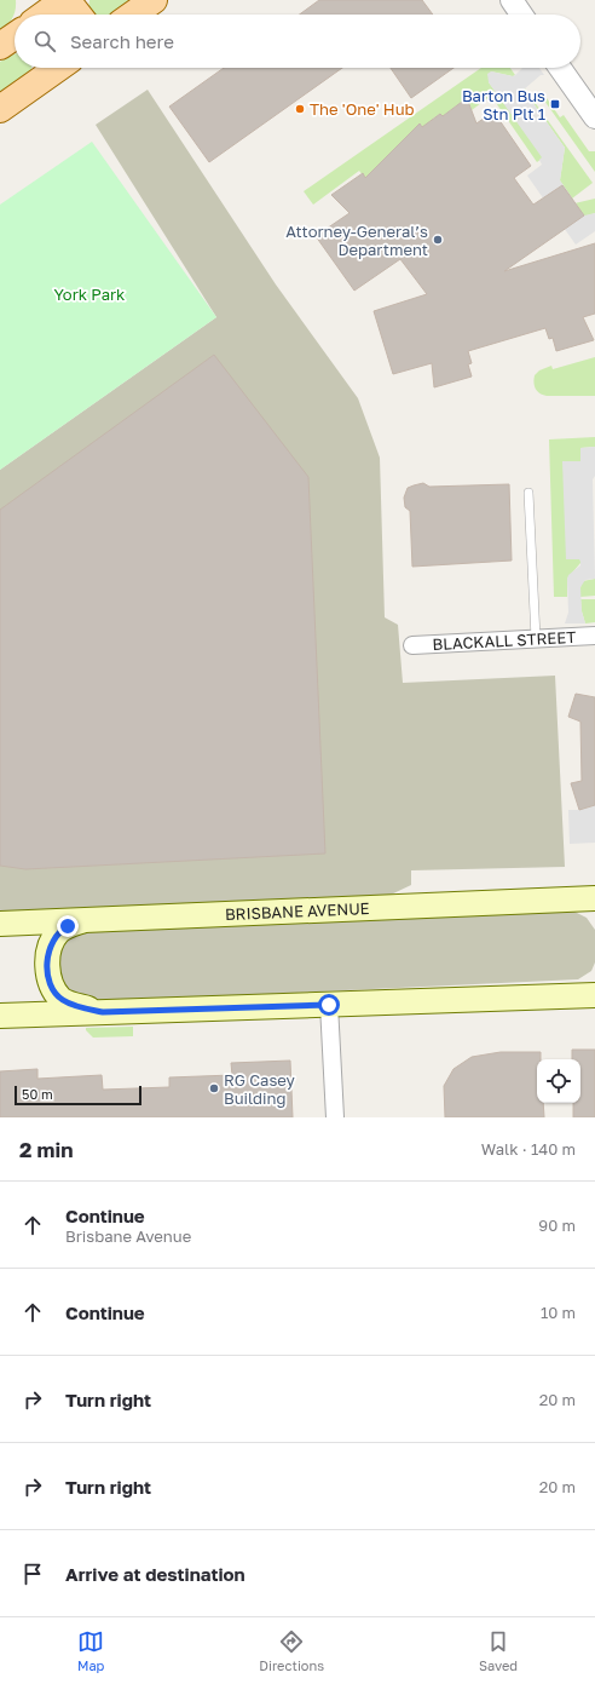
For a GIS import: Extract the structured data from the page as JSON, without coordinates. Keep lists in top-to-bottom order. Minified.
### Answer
{"streets":{"main road":["BRISBANE AVENUE"],"street":["BLACKALL STREET"]},"parks":["York Park"],"places":{"transit":["Barton Bus Stn Plt 1"],"other":["The 'One' Hub","Attorney-General’s Department","RG Casey Building"]},"scale_bar":"50 m","page":{"search":"Search here","scale":"50 m","heading":["2 min","Walk · 140 m"],"list":[["Continue","Brisbane Avenue","90 m"],["Continue","10 m"],["Turn right","20 m"],["Turn right","20 m"],"Arrive at destination"],"nav":["Map","Directions","Saved"]}}
